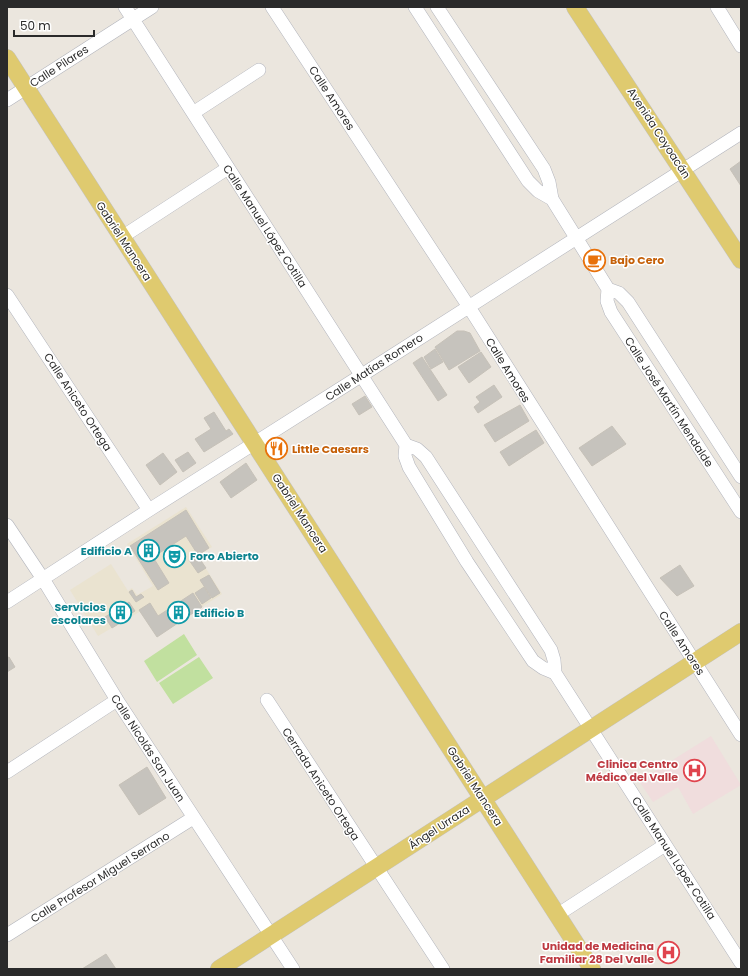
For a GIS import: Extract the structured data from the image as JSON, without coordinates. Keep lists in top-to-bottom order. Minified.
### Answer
{"streets":{"main road":["Avenida Coyoacán","Gabriel Mancera","Ángel Urraza"],"street":["Calle Pilares","Calle Amores","Calle Manuel López Cotilla","Calle Matías Romero","Calle Aniceto Ortega","Calle José Martín Mendalde","Calle Nicolás San Juan","Cerrada Aniceto Ortega","Calle Profesor Miguel Serrano"]},"crossings":[["Calle Pilares","Calle Manuel López Cotilla"],["Calle Pilares","Gabriel Mancera"],["Calle Amores","Calle Matías Romero"],["Calle Amores","Ángel Urraza"],["Avenida Coyoacán","Calle Matías Romero"],["Calle Manuel López Cotilla","Calle Matías Romero"],["Calle Manuel López Cotilla","Ángel Urraza"],["Gabriel Mancera","Calle Matías Romero"],["Gabriel Mancera","Ángel Urraza"],["Calle Matías Romero","Calle Aniceto Ortega"],["Calle Matías Romero","Calle José Martín Mendalde"],["Calle Matías Romero","Calle Nicolás San Juan"],["Calle Nicolás San Juan","Ángel Urraza"],["Calle Nicolás San Juan","Calle Profesor Miguel Serrano"],["Cerrada Aniceto Ortega","Ángel Urraza"]],"places":{"cafe":["Bajo Cero"],"restaurant":["Little Caesars"],"building":["Edificio A","Servicios escolares","Edificio B"],"theatre":["Foro Abierto"],"hospital":["Clinica Centro Médico del Valle","Unidad de Medicina Familiar 28 Del Valle"]},"scale_bar":"50 m"}
